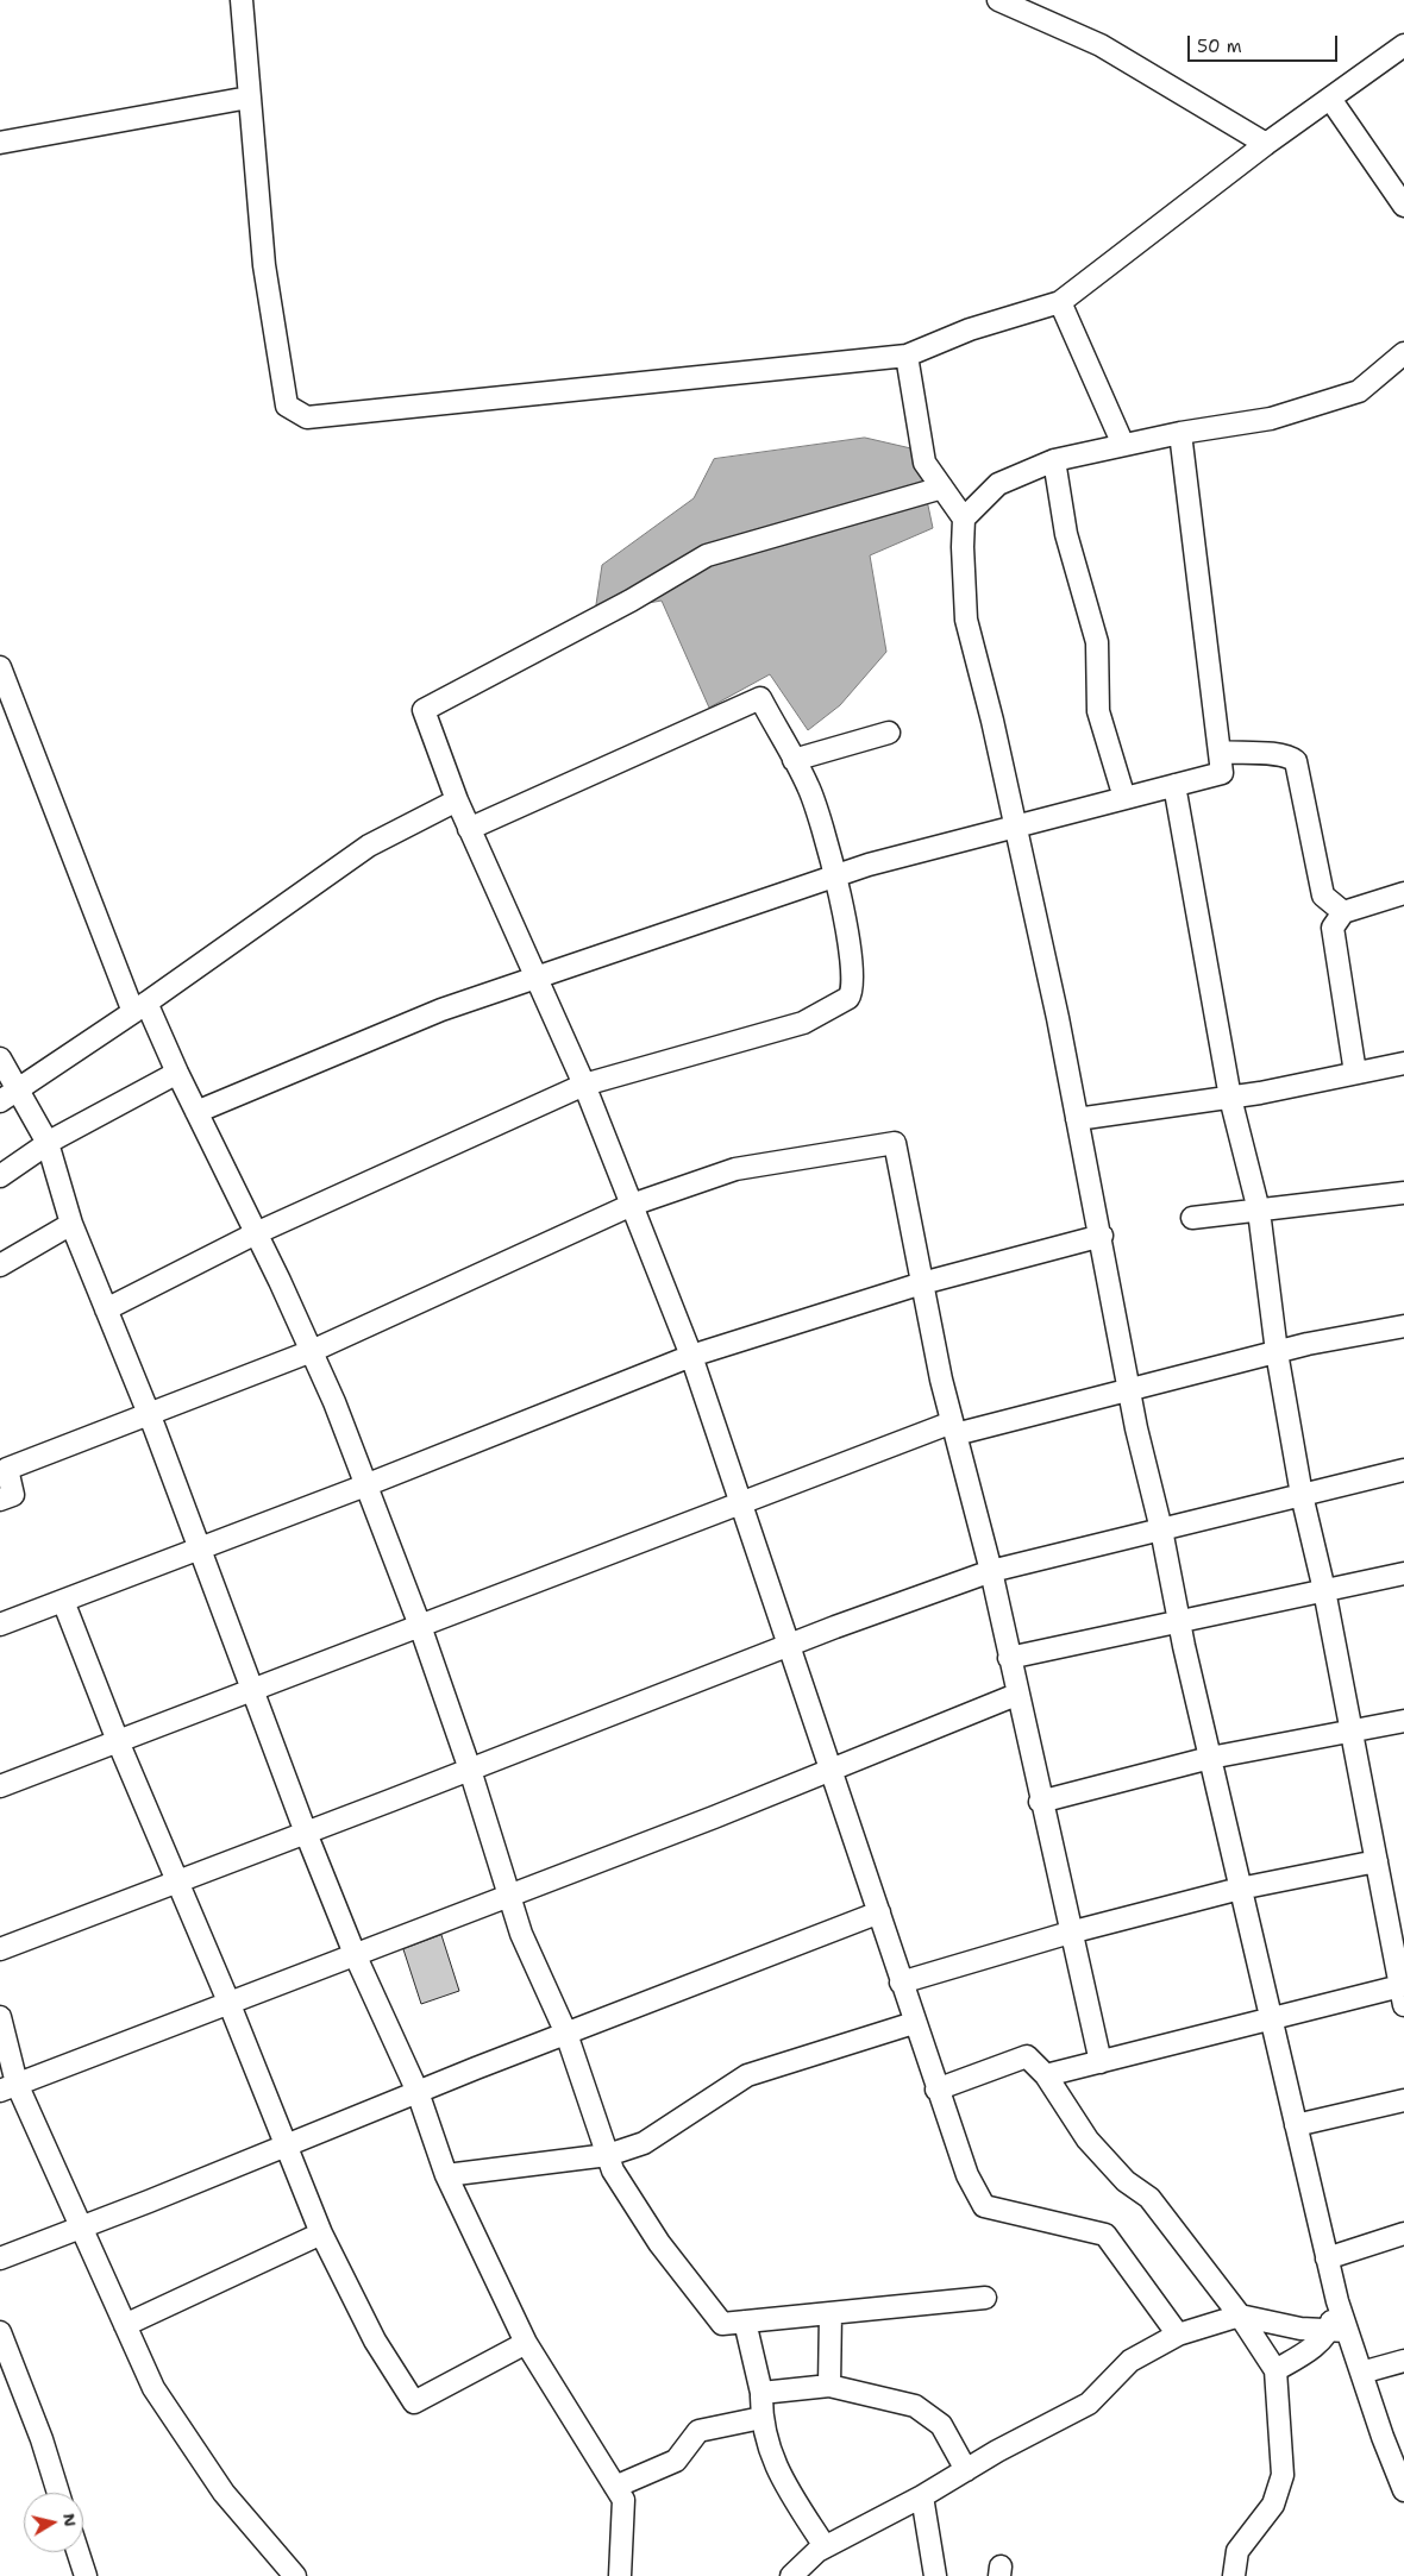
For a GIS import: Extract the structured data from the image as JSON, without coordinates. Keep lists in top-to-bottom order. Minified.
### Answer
{"scale_bar":"50 m","north":"right"}
